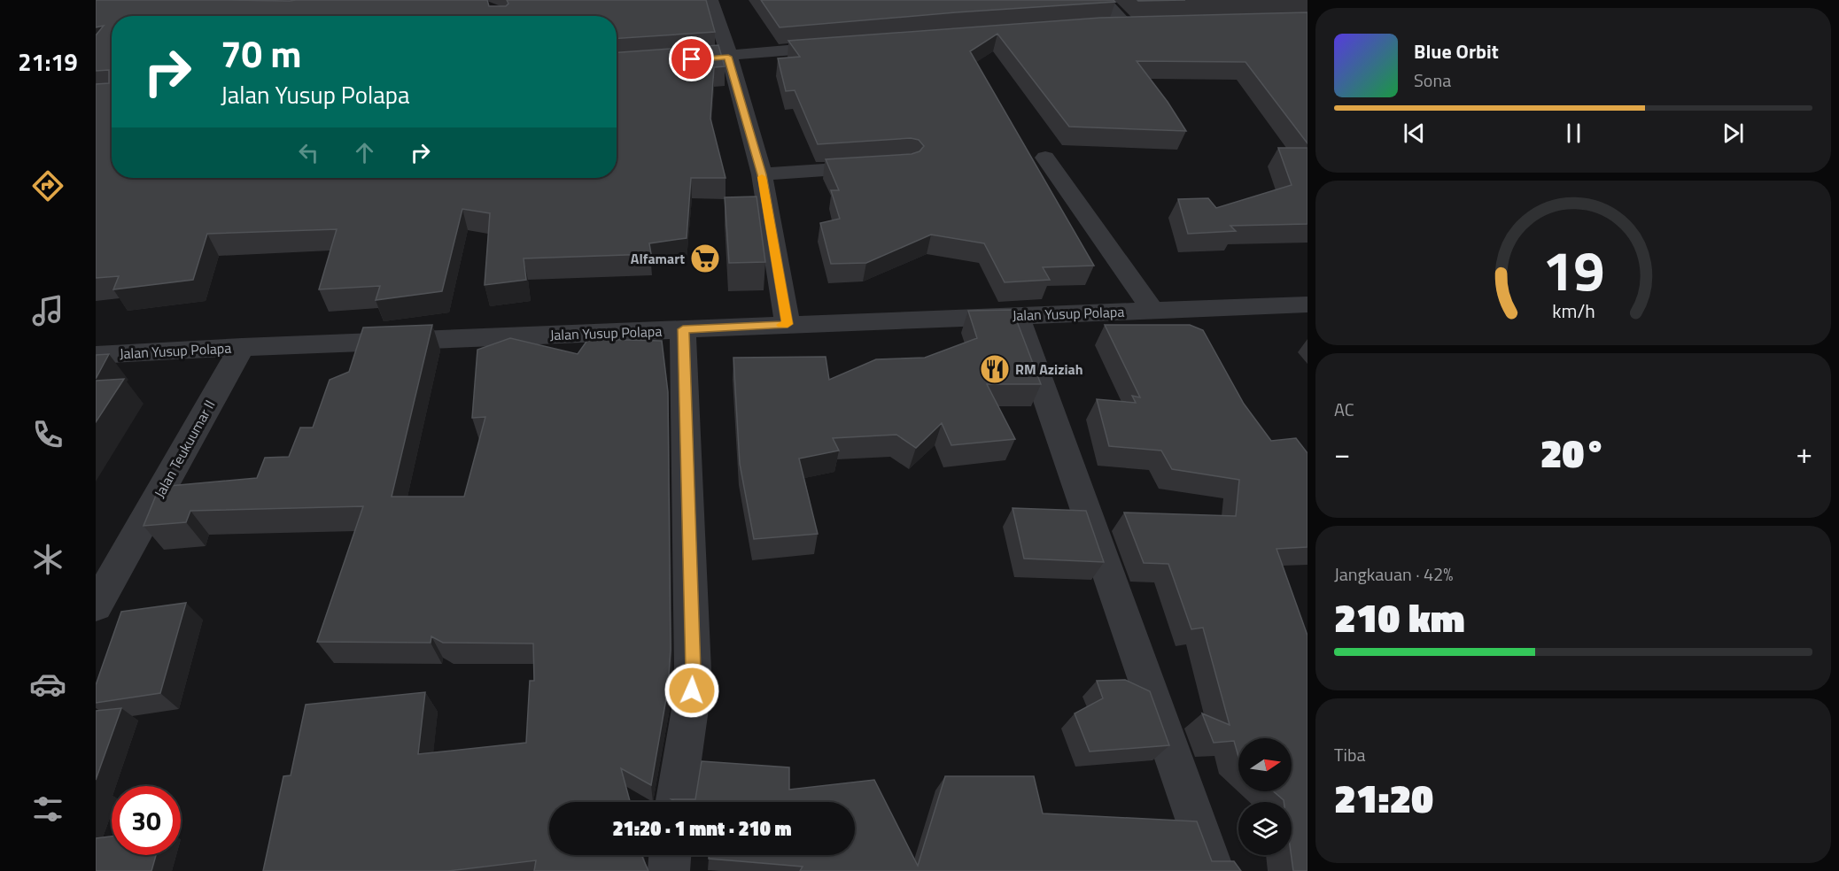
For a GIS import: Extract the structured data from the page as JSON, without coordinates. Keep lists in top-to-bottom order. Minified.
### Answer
{"streets":{"street":["Jalan Yusup Polapa","Jalan Teukuumar II"]},"crossings":[["Jalan Yusup Polapa","Jalan Teukuumar II"]],"places":{"supermarket":["Alfamart"],"restaurant":["RM Aziziah"]},"north":"right","page":{"tabs":"21:19","turn":["70 m","Jalan Yusup Polapa"],"song":["Blue Orbit","Sona"],"tile":["AC",["Jangkauan · 42%","210 km"],["Tiba","21:20"]],"heat":["−","20°","+"],"limit":"30","trip":"21:20 · 1 mnt · 210 m","gauge":["19","km/h"]}}
